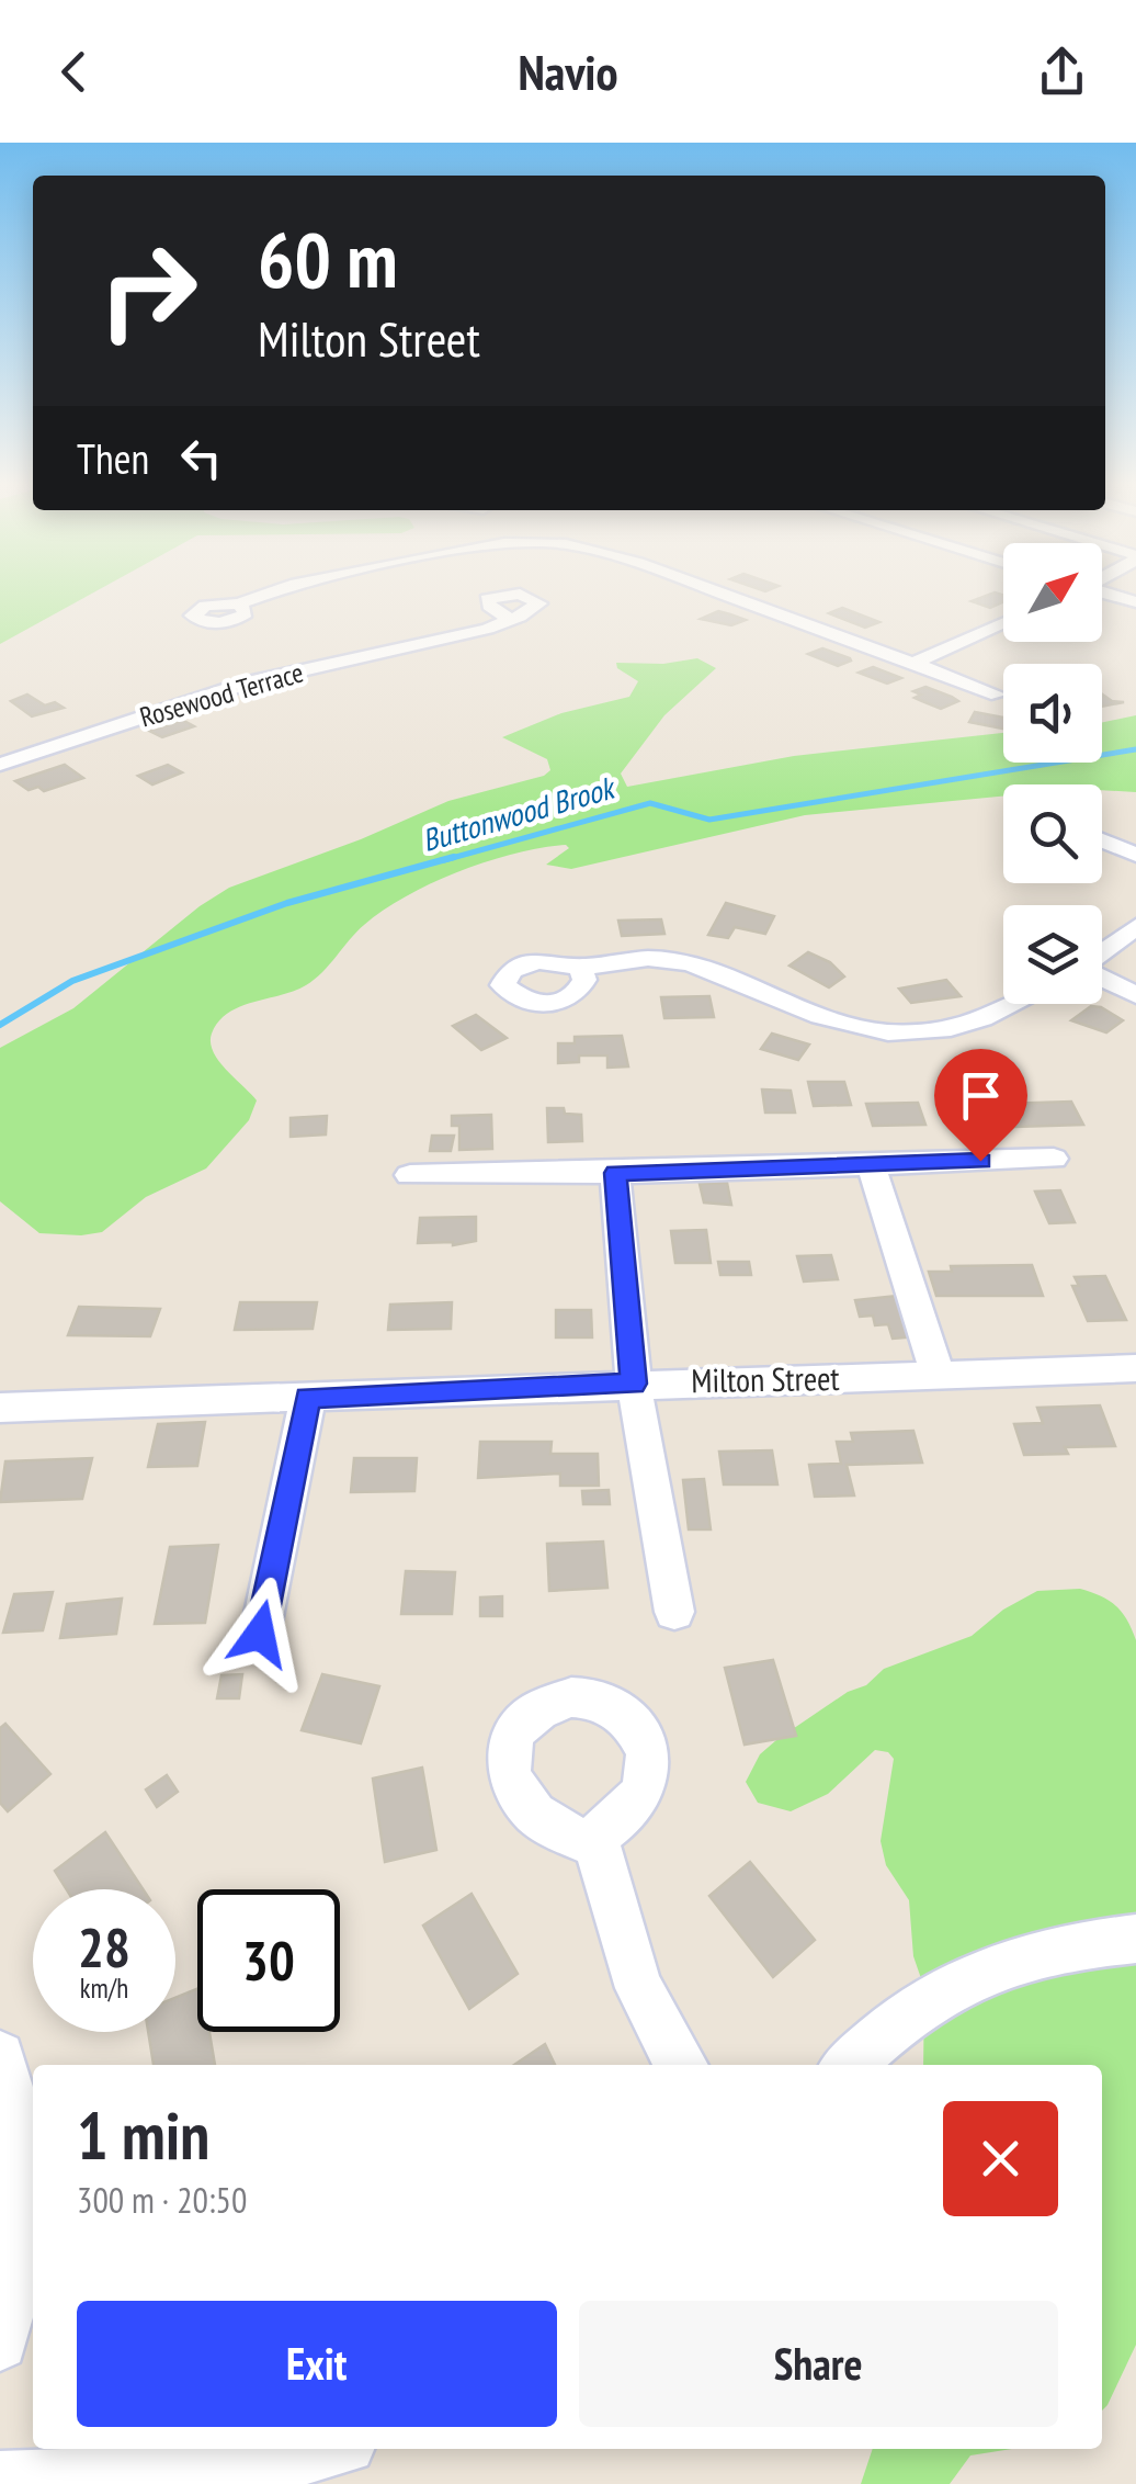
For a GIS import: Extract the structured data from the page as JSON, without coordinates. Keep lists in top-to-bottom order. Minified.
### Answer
{"streets":{"street":["Rosewood Terrace","Milton Street"]},"water":["Buttonwood Brook"],"north":"top right","page":{"header":"Navio","turn":["60 m","Milton Street"],"then":"Then","speed":"28 km/h","limit":"30","heading":["1 min","300 m · 20:50"],"buttons":["Exit","Share"]}}
